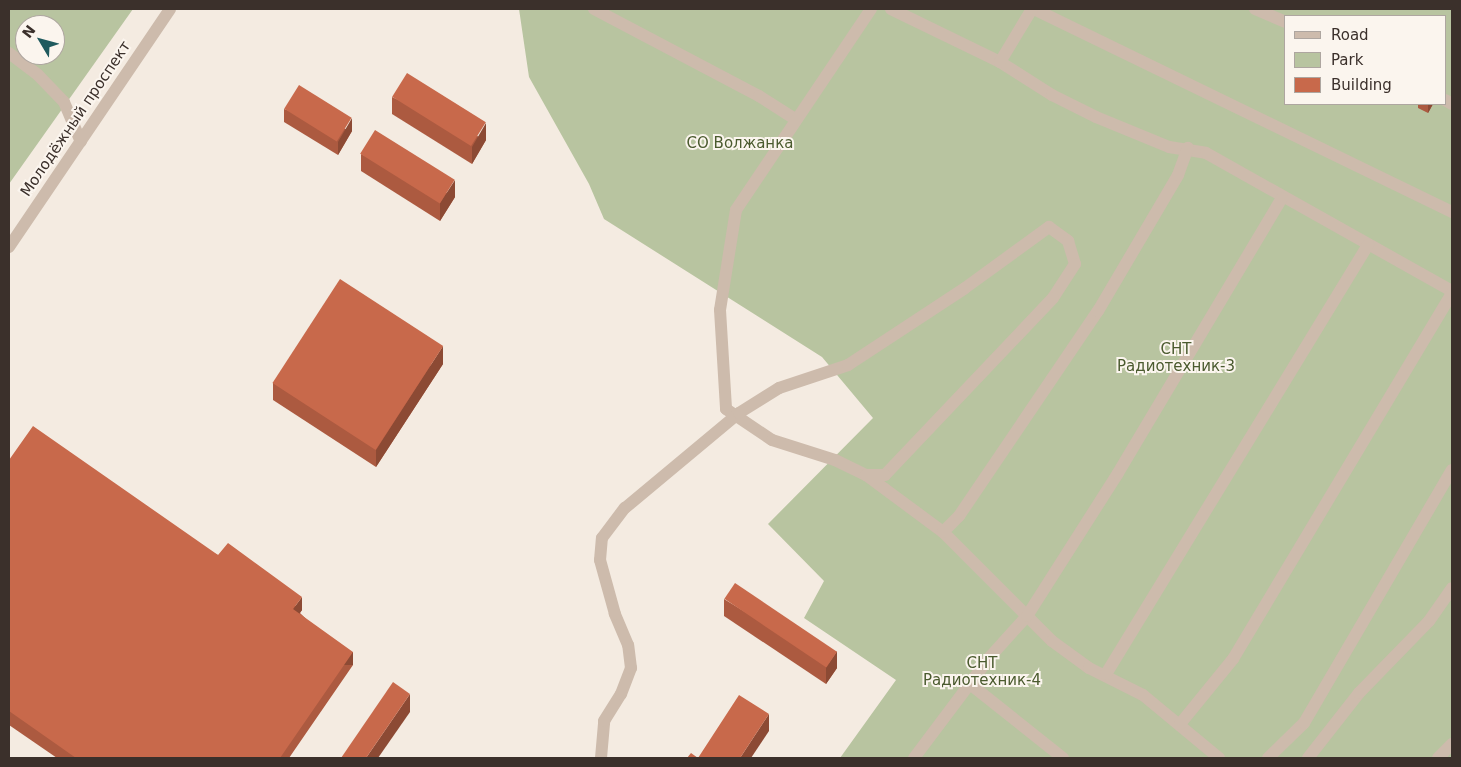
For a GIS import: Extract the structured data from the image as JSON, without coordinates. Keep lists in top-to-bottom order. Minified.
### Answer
{"streets":{"street":["Молодёжный проспект"]},"parks":["СО Волжанка","СНТ Радиотехник-3","СНТ Радиотехник-4"],"legend":["Road","Park","Building"],"north":"top left"}
